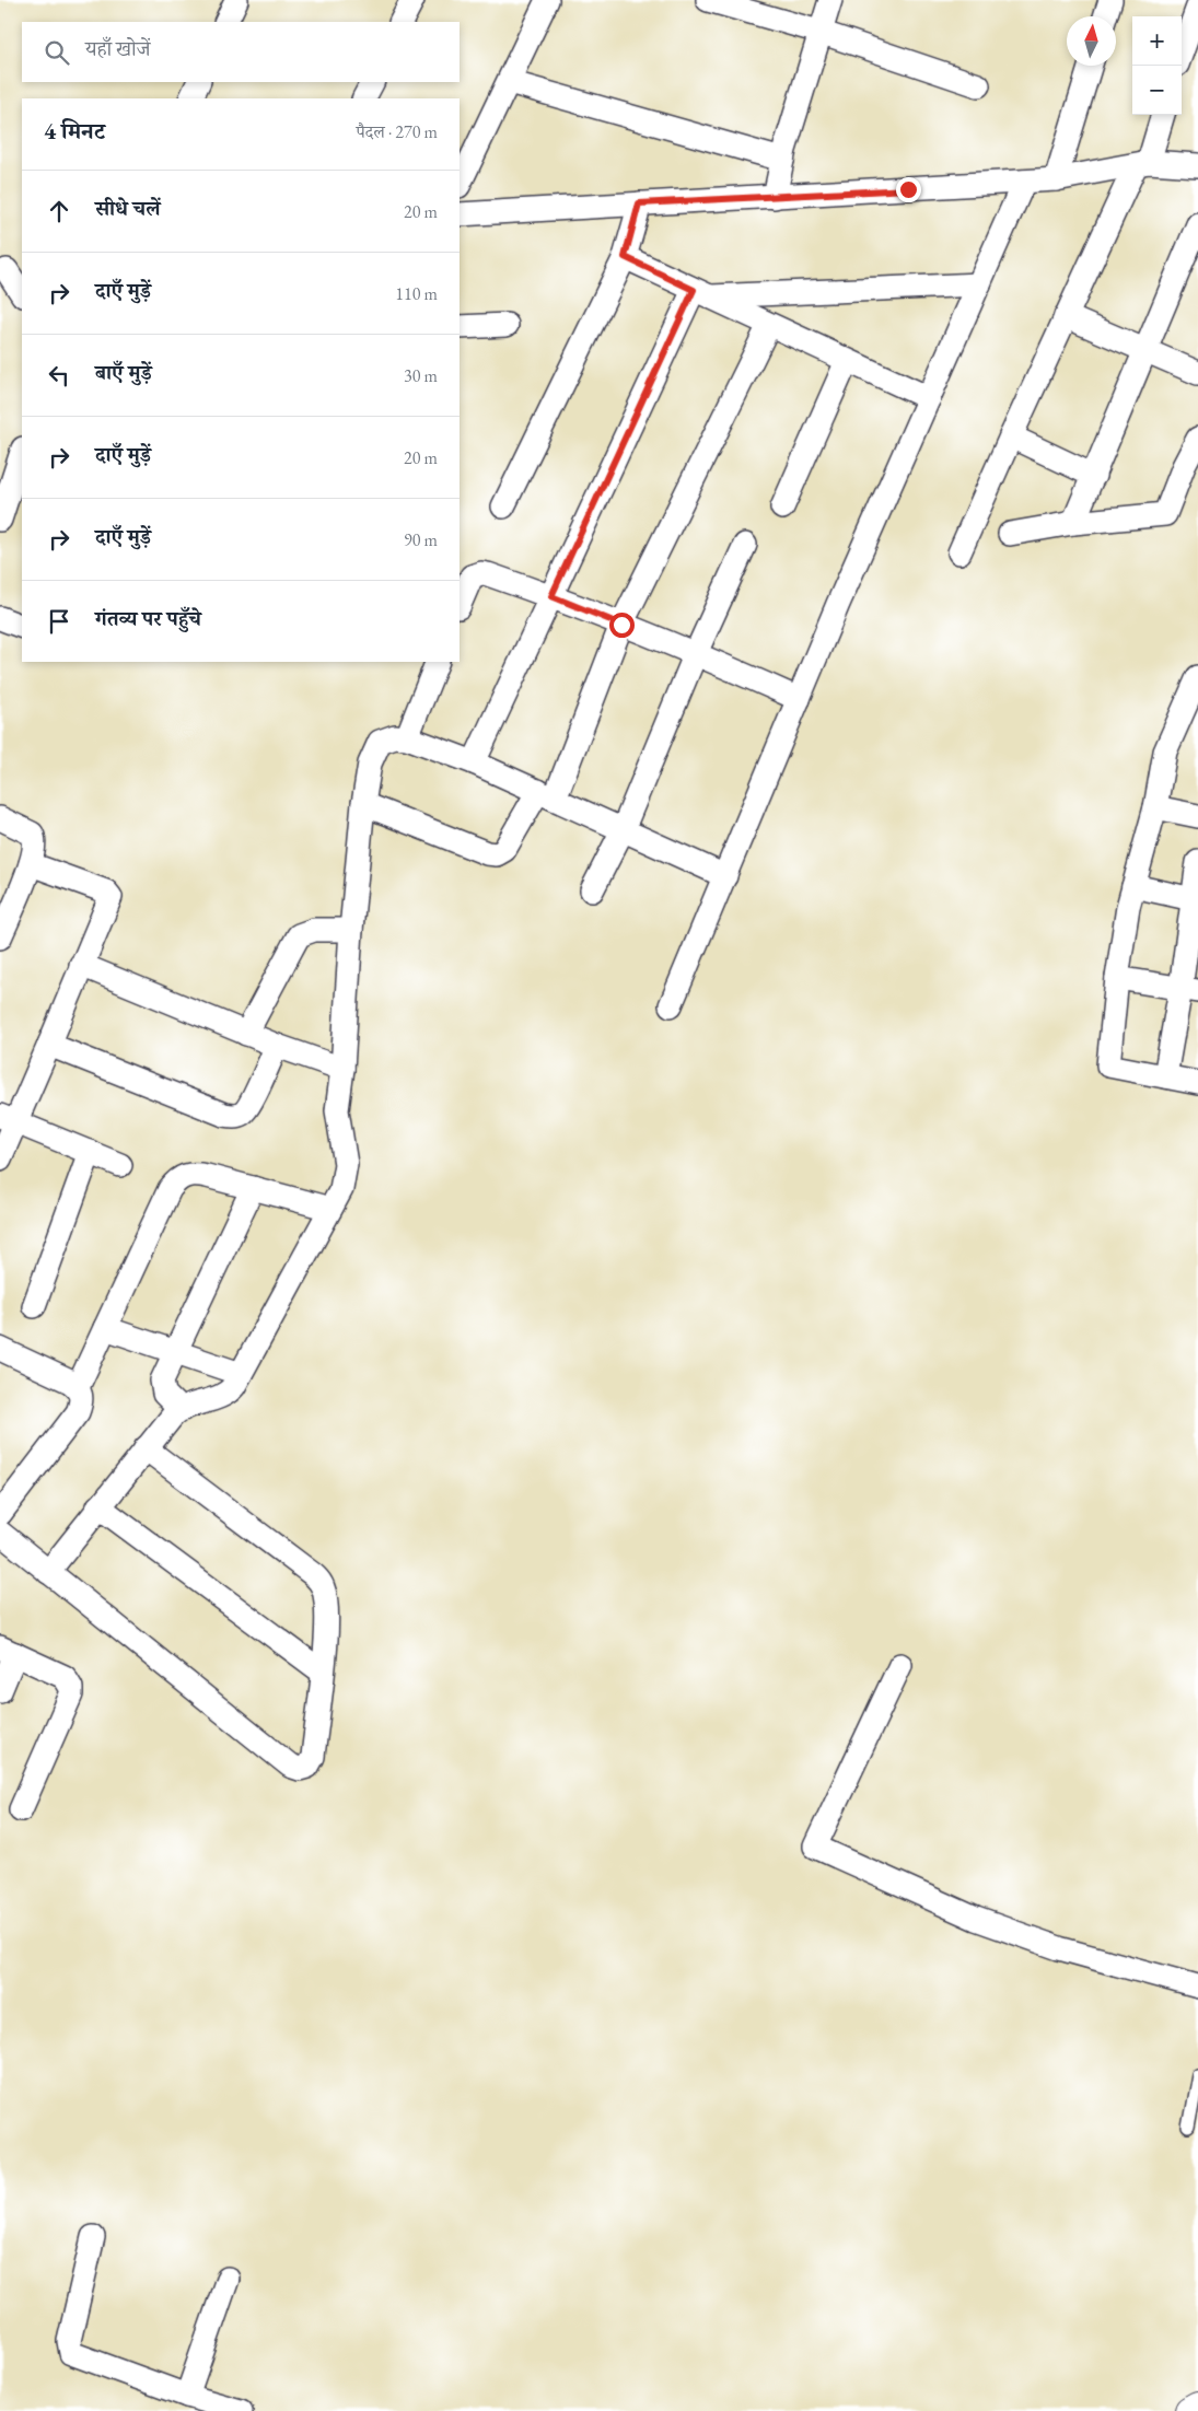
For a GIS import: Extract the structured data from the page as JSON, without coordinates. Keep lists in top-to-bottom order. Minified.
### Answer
{"north":"top","page":{"map_buttons":["+","−"],"search":"यहाँ खोजें","heading":["4 मिनट","पैदल · 270 m"],"list":[["सीधे चलें","20 m"],["दाएँ मुड़ें","110 m"],["बाएँ मुड़ें","30 m"],["दाएँ मुड़ें","20 m"],["दाएँ मुड़ें","90 m"],"गंतव्य पर पहुँचे"]}}
